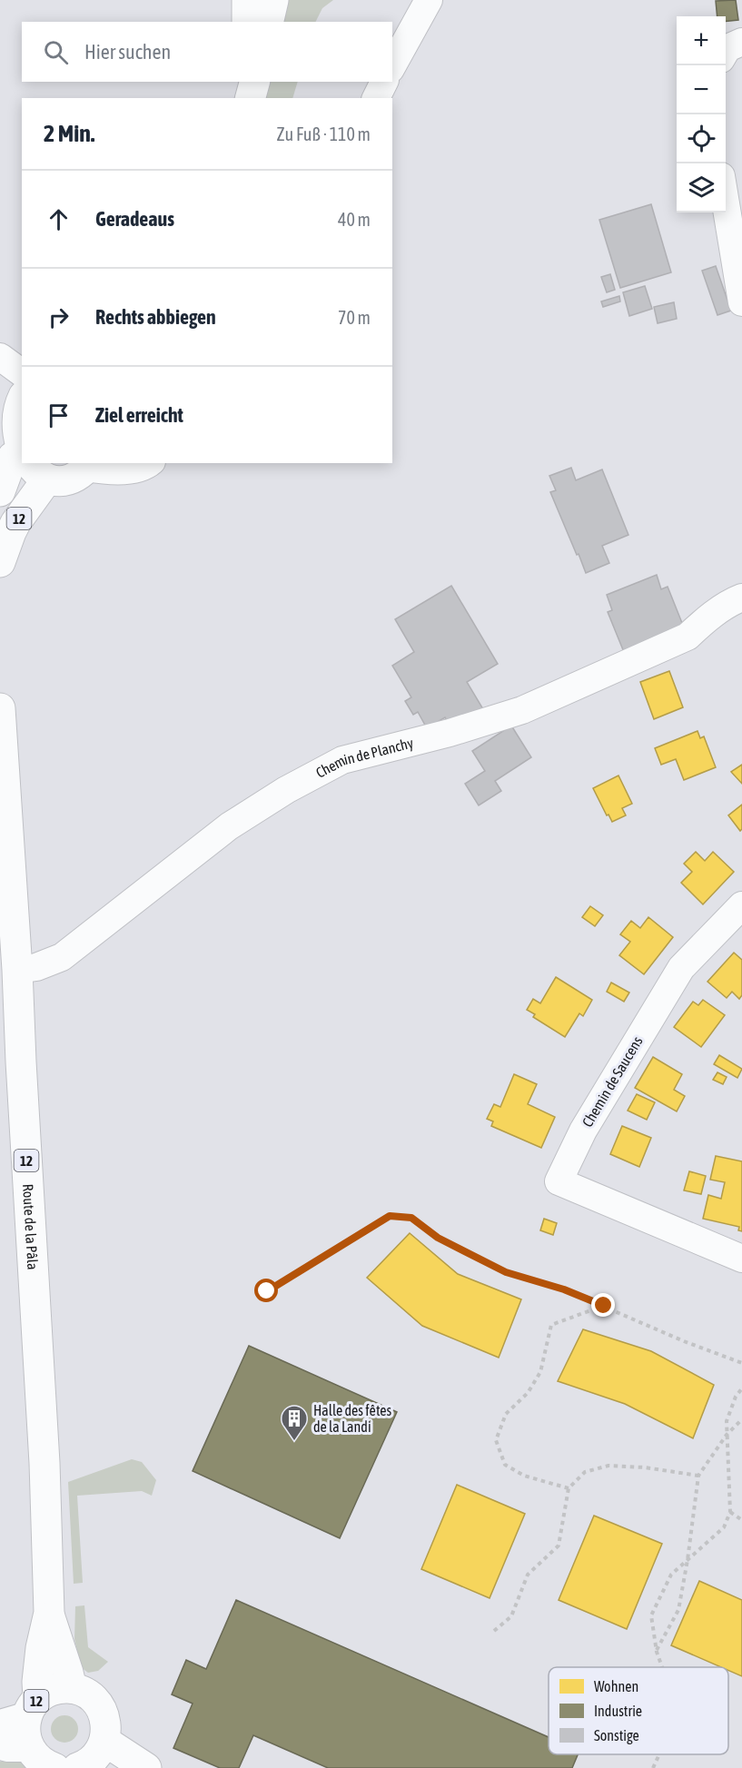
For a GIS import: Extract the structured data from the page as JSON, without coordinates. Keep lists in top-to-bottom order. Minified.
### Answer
{"streets":{"main road":["12","Route de la Pâla"],"street":["Chemin de Planchy","Chemin de Saucens"]},"crossings":[["12","Route de la Pâla"],["Chemin de Planchy","Route de la Pâla"]],"places":{"building":["Halle des fêtes de la Landi"]},"legend":["Wohnen","Industrie","Sonstige"],"page":{"map_buttons":["+","−"],"search":"Hier suchen","heading":["2 Min.","Zu Fuß · 110 m"],"list":[["Geradeaus","40 m"],["Rechts abbiegen","70 m"],"Ziel erreicht"]}}
